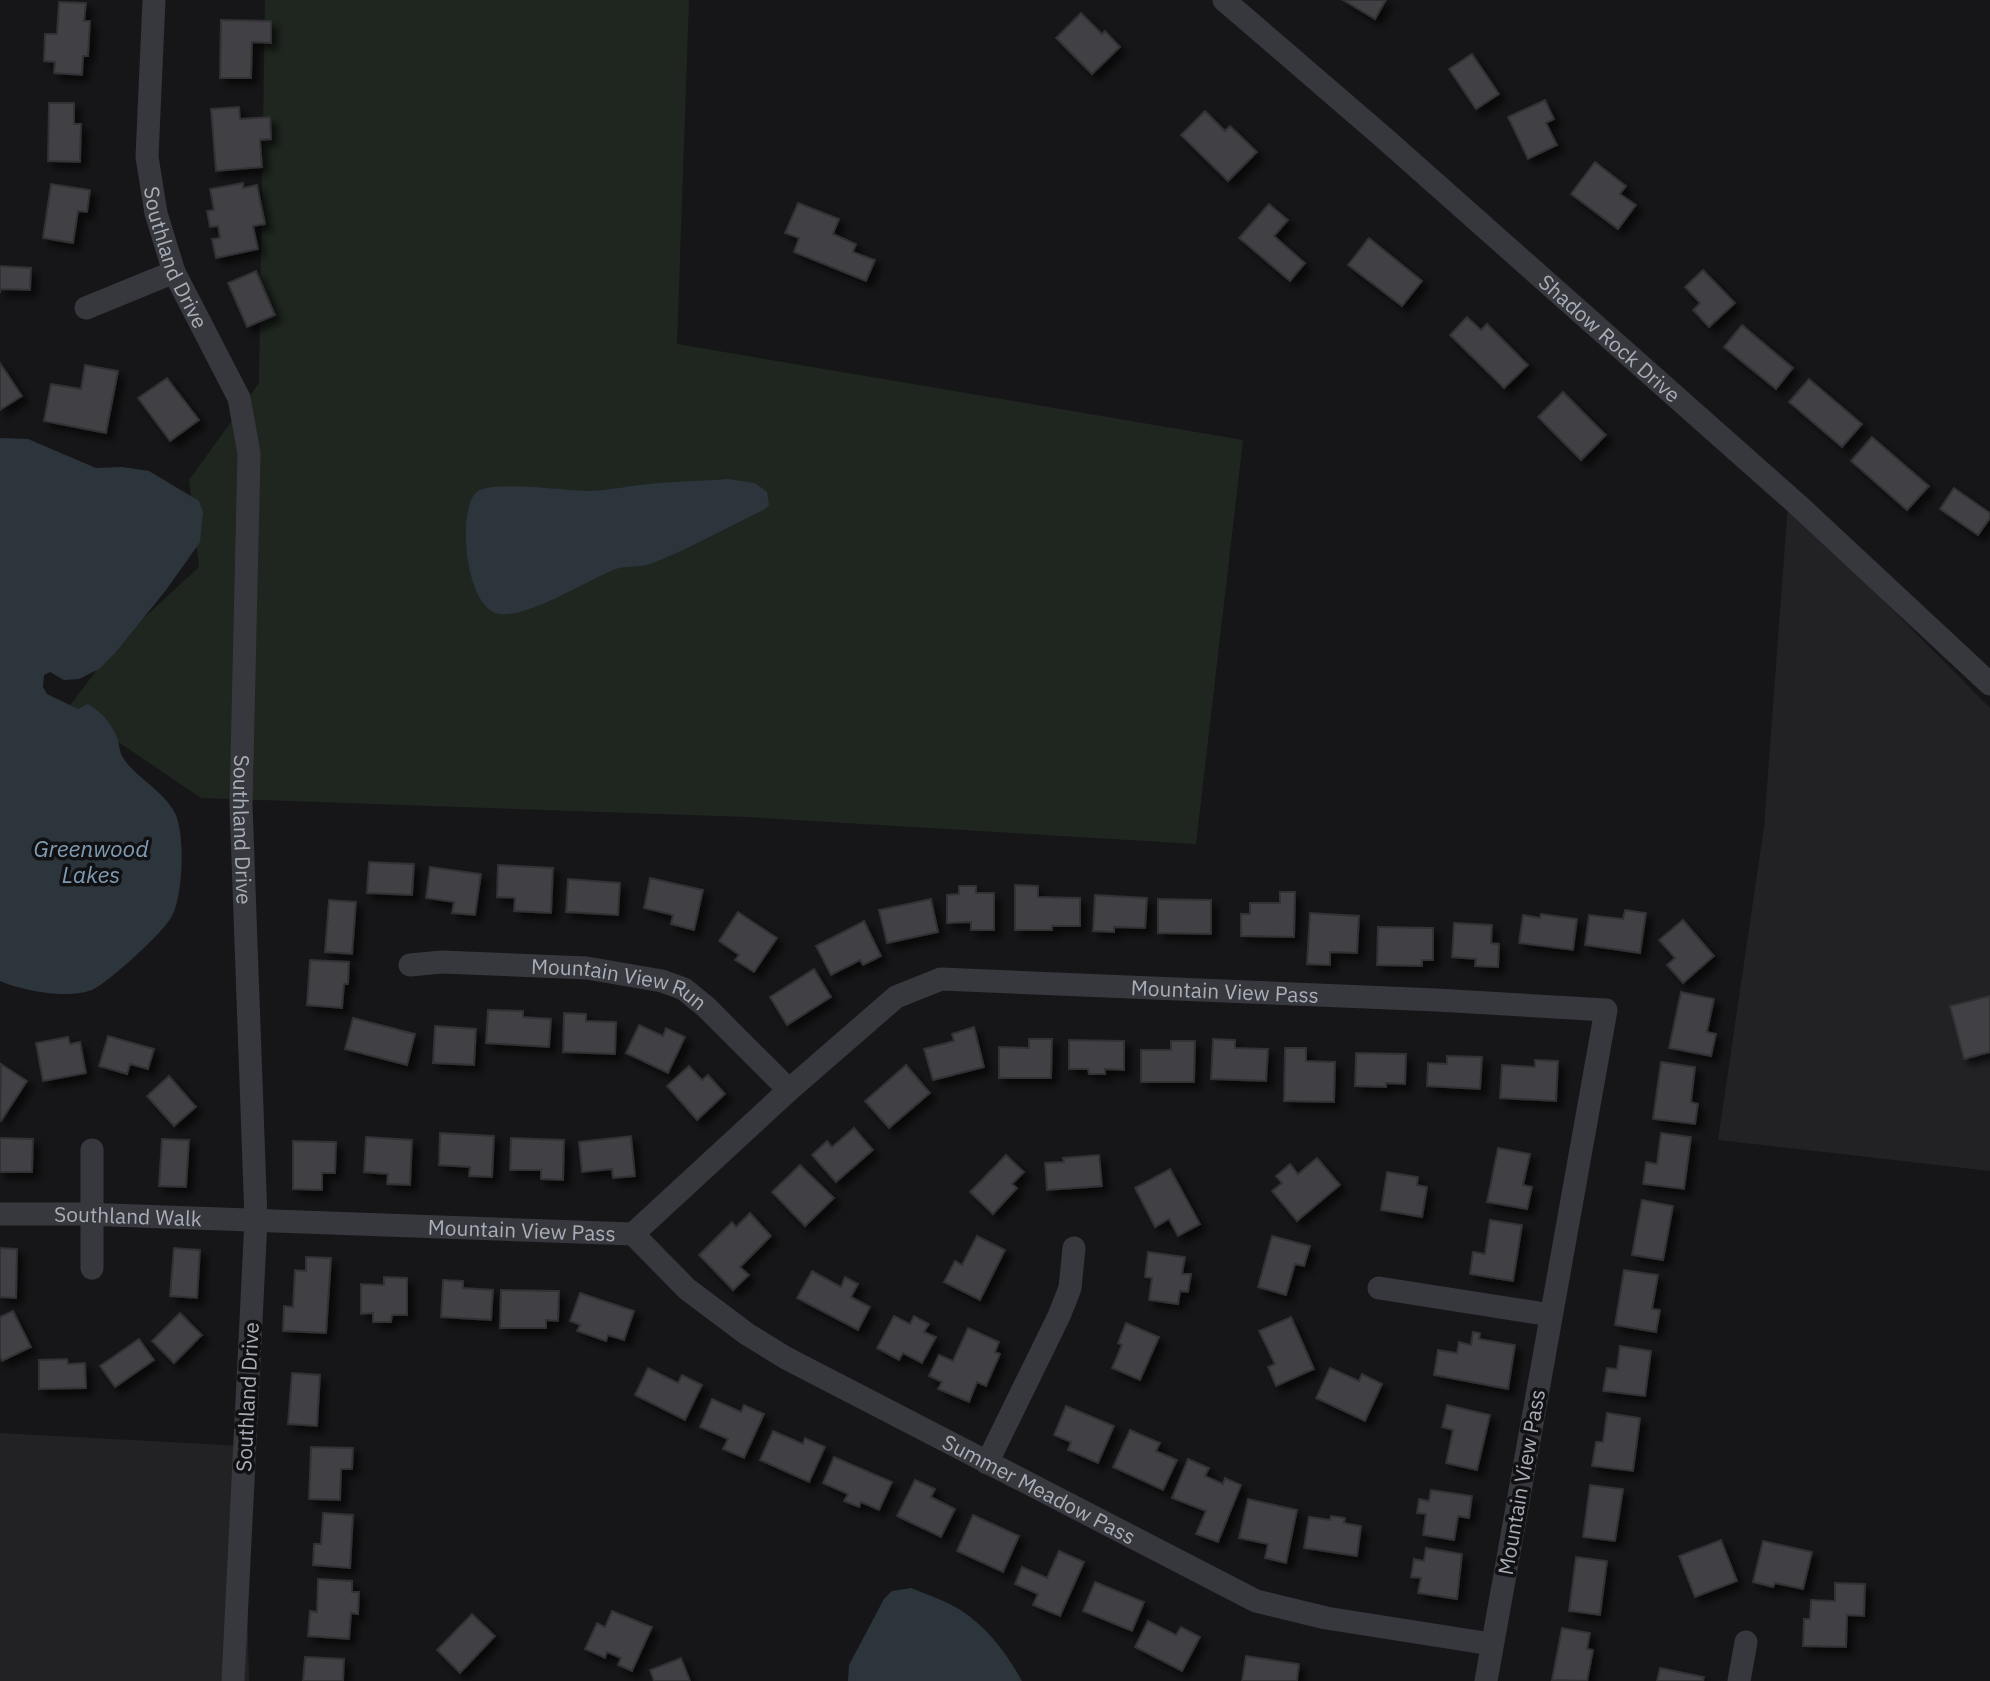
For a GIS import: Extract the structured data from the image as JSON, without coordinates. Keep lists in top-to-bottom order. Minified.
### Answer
{"streets":{"street":["Southland Drive","Shadow Rock Drive","Mountain View Run","Mountain View Pass","Southland Walk","Summer Meadow Pass"]},"crossings":[["Southland Drive","Mountain View Pass"],["Southland Drive","Southland Walk"],["Mountain View Run","Mountain View Pass"],["Mountain View Pass","Southland Walk"],["Mountain View Pass","Summer Meadow Pass"]],"water":["Greenwood Lakes"]}
